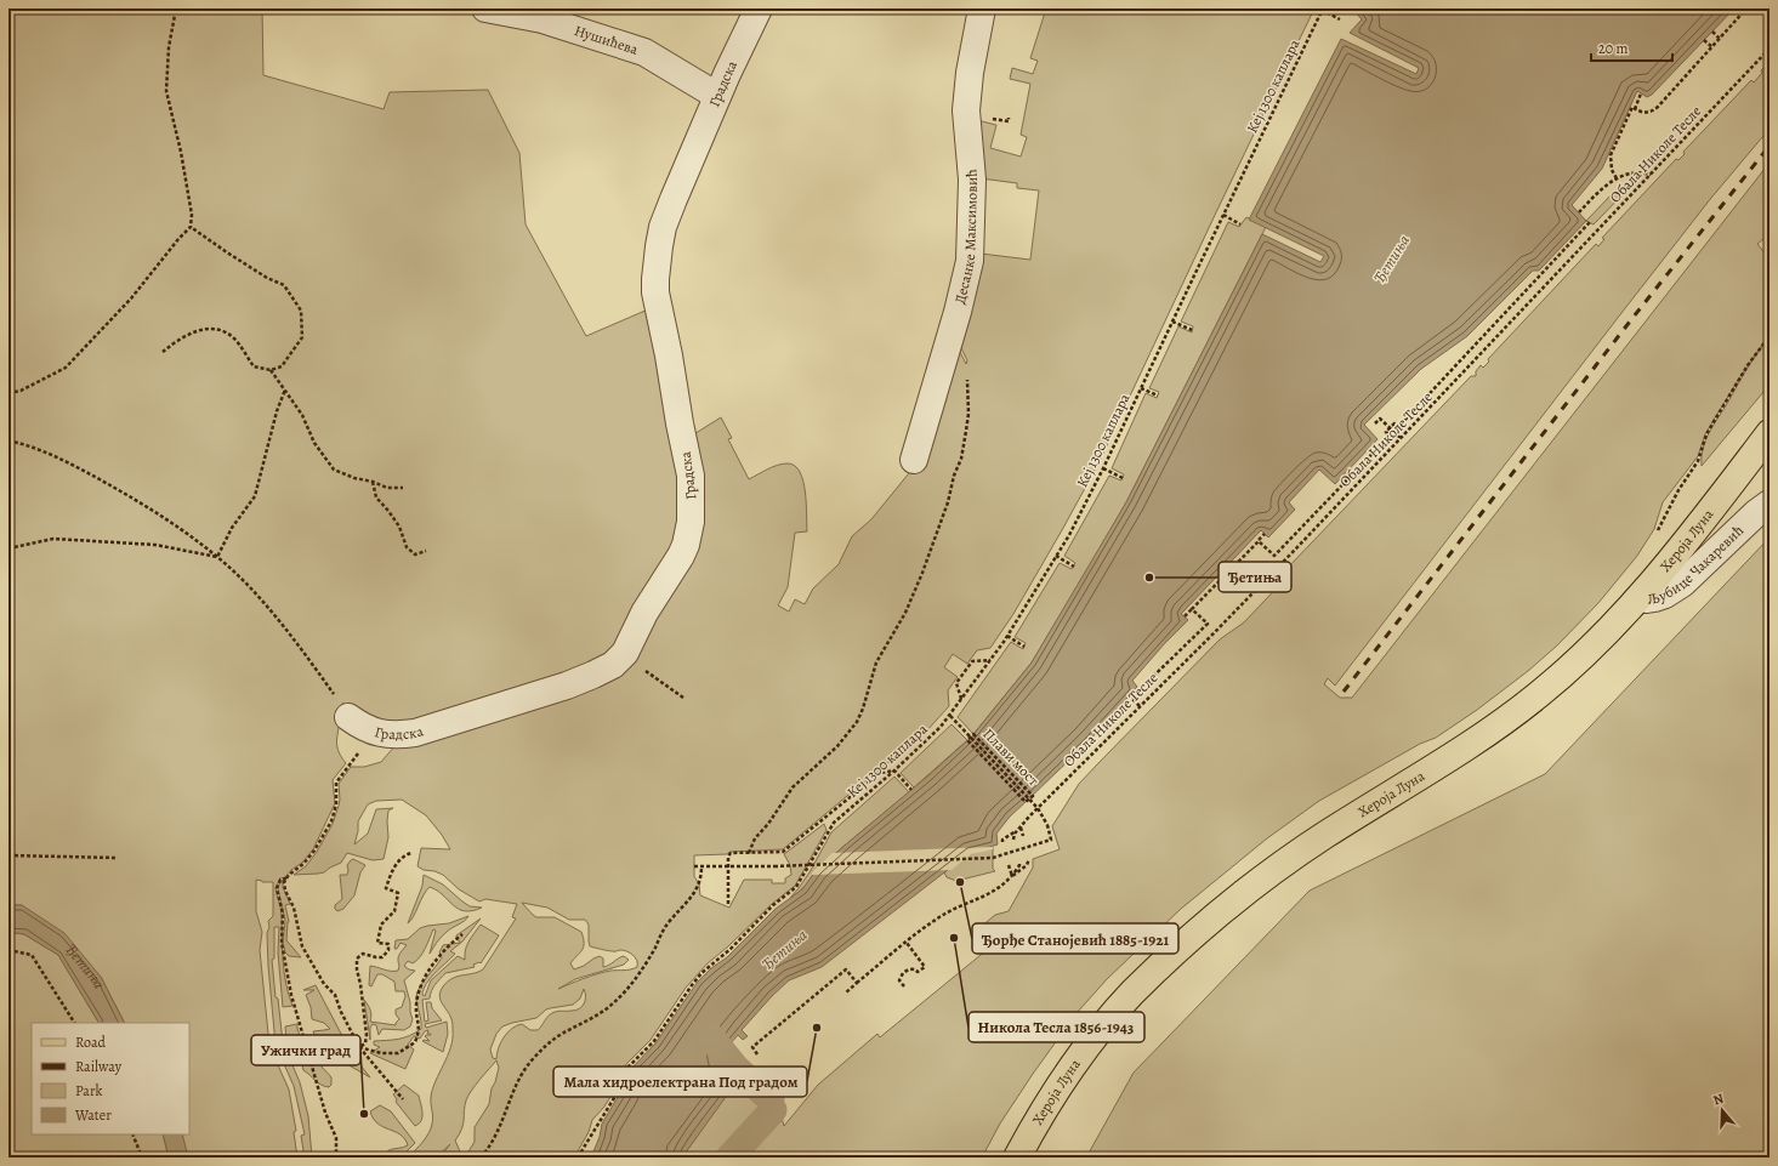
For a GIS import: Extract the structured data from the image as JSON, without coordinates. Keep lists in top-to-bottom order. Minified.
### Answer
{"streets":{"main road":["Хероја Луна"],"street":["Нушићева","Градска","Десанке Максимовић","Љубице Чакаревић"],"path":["Кеј 1300 каплара","Обала Николе Тесле"]},"crossings":[["Нушићева","Градска"],["Хероја Луна","Љубице Чакаревић"]],"water":["Ђетиња"],"places":["Ђетиња","Ђорђе Станојевић 1885-1921","Никола Тесла 1856-1943","Мала хидроелектрана Под градом","Ужички град"],"legend":["Road","Railway","Park","Water"],"scale_bar":"20 m","north":"top"}
